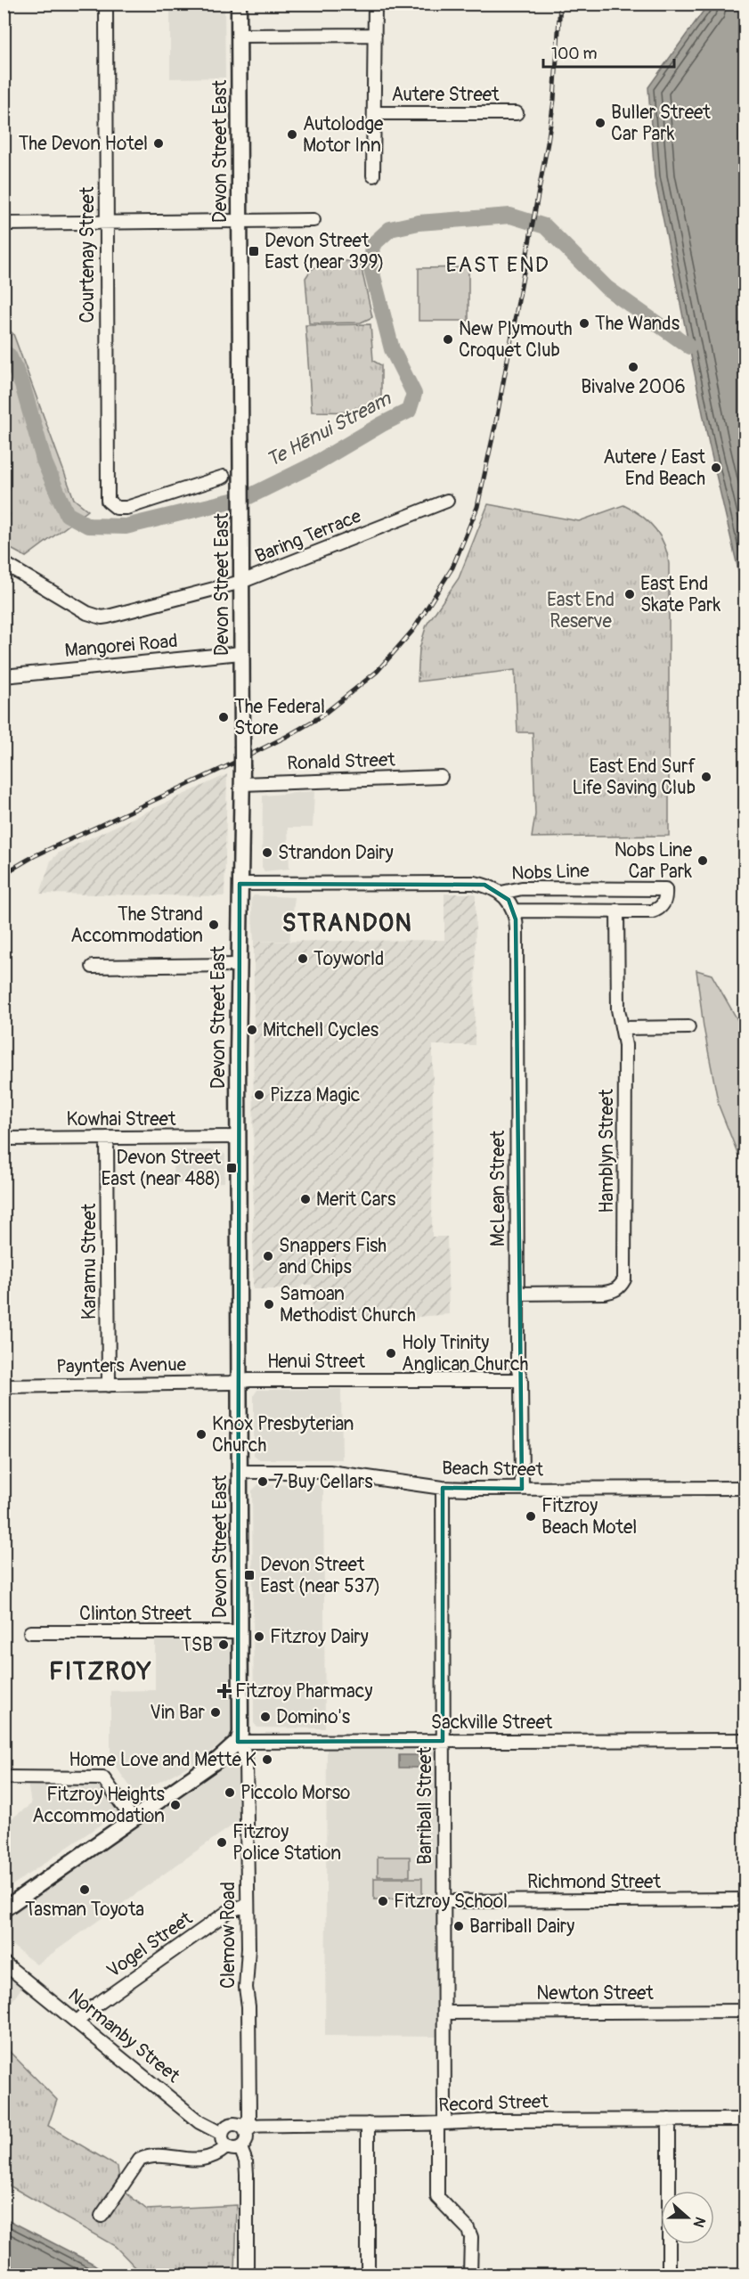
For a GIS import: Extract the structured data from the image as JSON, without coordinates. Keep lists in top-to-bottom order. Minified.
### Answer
{"streets":{"main road":["Devon Street East"],"street":["Autere Street","Courtenay Street","Baring Terrace","Mangorei Road","Ronald Street","Nobs Line","Kowhai Street","Hamblyn Street","McLean Street","Karamu Street","Henui Street","Paynters Avenue","Beach Street","Clinton Street","Sackville Street","Barriball Street","Richmond Street","Clemow Road","Vogel Street","Newton Street","Normanby Street","Record Street"]},"crossings":[["Devon Street East","Baring Terrace"],["Devon Street East","Mangorei Road"],["Devon Street East","Ronald Street"],["Devon Street East","Nobs Line"],["Devon Street East","Kowhai Street"],["Devon Street East","Henui Street"],["Devon Street East","Paynters Avenue"],["Devon Street East","Beach Street"],["Devon Street East","Clinton Street"],["Devon Street East","Sackville Street"],["Devon Street East","Clemow Road"],["Nobs Line","Hamblyn Street"],["Nobs Line","McLean Street"],["Kowhai Street","Karamu Street"],["Hamblyn Street","McLean Street"],["McLean Street","Henui Street"],["McLean Street","Beach Street"],["Karamu Street","Paynters Avenue"],["Henui Street","Paynters Avenue"],["Beach Street","Barriball Street"],["Sackville Street","Barriball Street"],["Sackville Street","Clemow Road"],["Barriball Street","Richmond Street"],["Barriball Street","Newton Street"],["Barriball Street","Record Street"],["Clemow Road","Vogel Street"],["Clemow Road","Normanby Street"],["Clemow Road","Record Street"],["Vogel Street","Normanby Street"],["Normanby Street","Record Street"]],"districts":["EAST END","STRANDON","FITZROY"],"water":["Te Hēnui Stream"],"parks":["East End Reserve"],"places":{"other":["Buller Street Car Park","Autolodge Motor Inn","The Devon Hotel","The Wands","New Plymouth Croquet Club","Bivalve 2006","Autere / East End Beach","East End Skate Park","The Federal Store","East End Surf Life Saving Club","Strandon Dairy","Nobs Line Car Park","The Strand Accommodation","Toyworld","Mitchell Cycles","Pizza Magic","Merit Cars","Snappers Fish and Chips","Samoan Methodist Church","Holy Trinity Anglican Church","Knox Presbyterian Church","7 Buy Cellars","Fitzroy Beach Motel","Fitzroy Dairy","TSB","Vin Bar","Domino's","Home Love and Mette K","Piccolo Morso","Fitzroy Heights Accommodation","Fitzroy Police Station","Tasman Toyota","Fitzroy School","Barriball Dairy"],"transit":["Devon Street East (near 399)","Devon Street East (near 488)","Devon Street East (near 537)"],"health":["Fitzroy Pharmacy"]},"scale_bar":"100 m","north":"right"}
